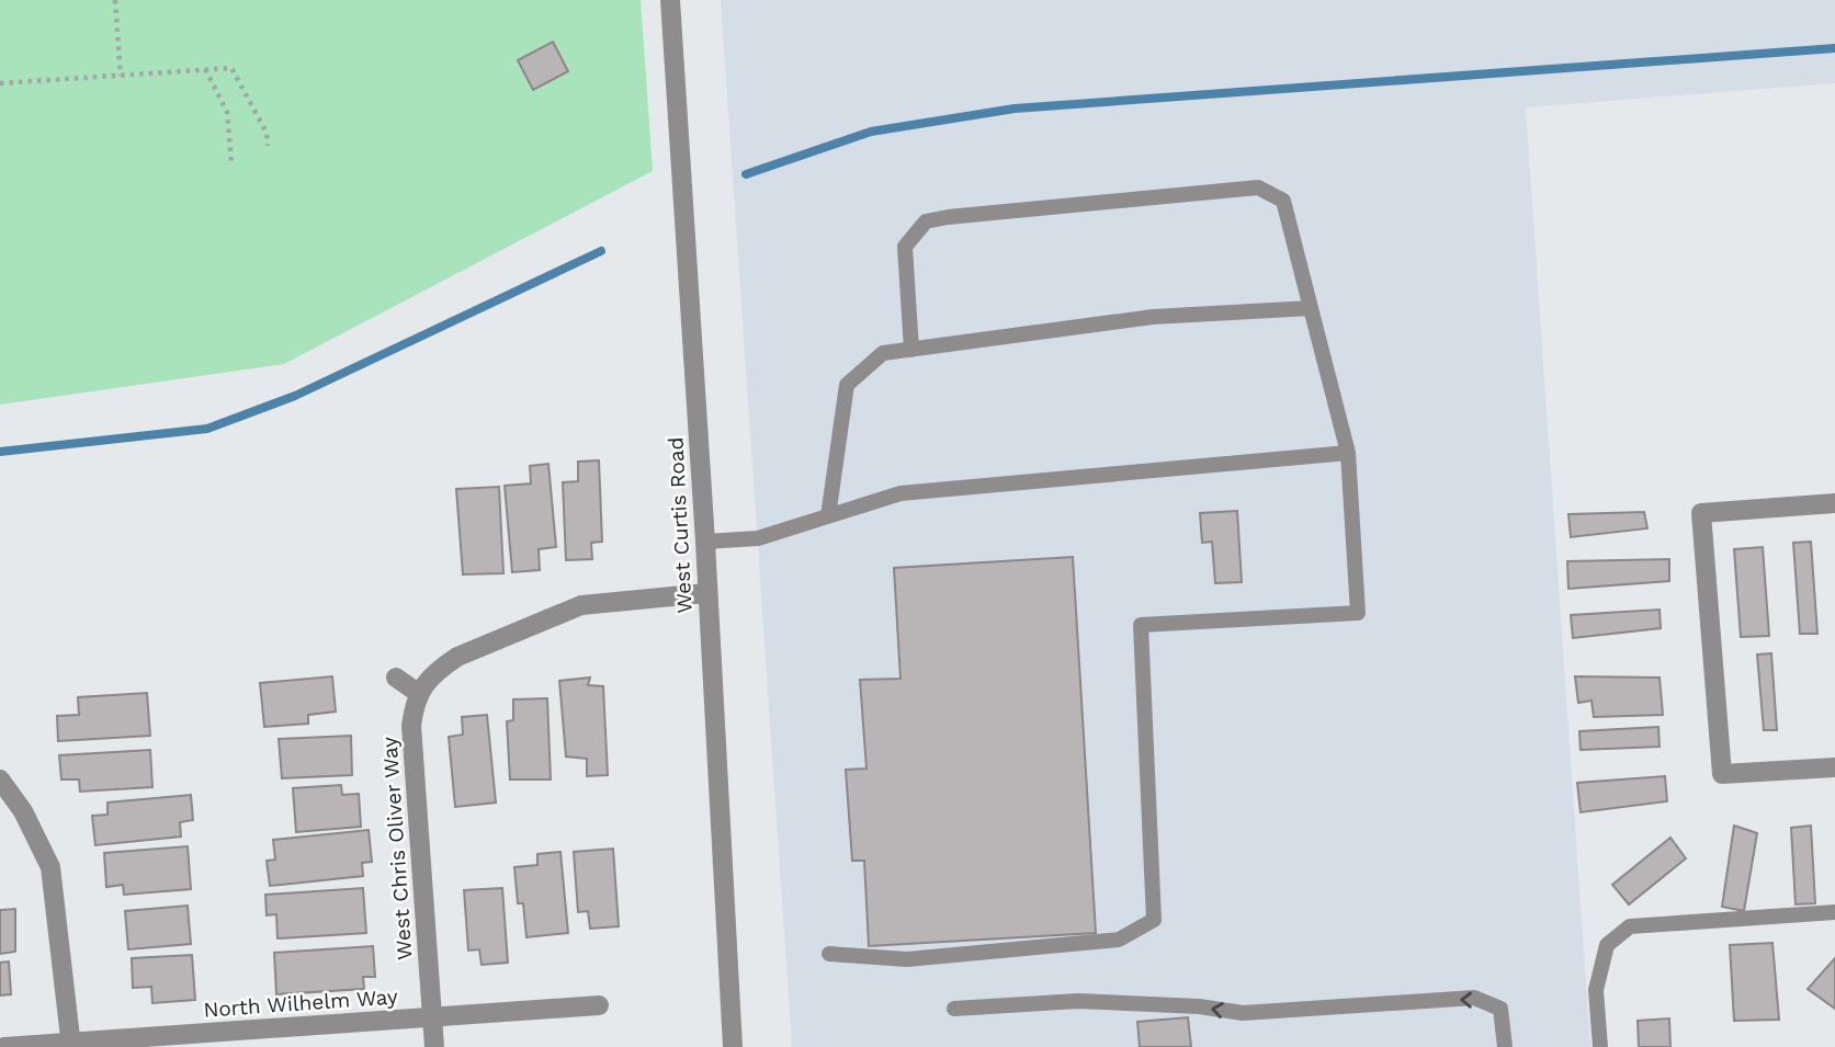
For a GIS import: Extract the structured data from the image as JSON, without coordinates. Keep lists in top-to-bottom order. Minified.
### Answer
{"streets":{"street":["West Curtis Road","West Chris Oliver Way","North Wilhelm Way"]},"crossings":[["West Chris Oliver Way","North Wilhelm Way"]]}
